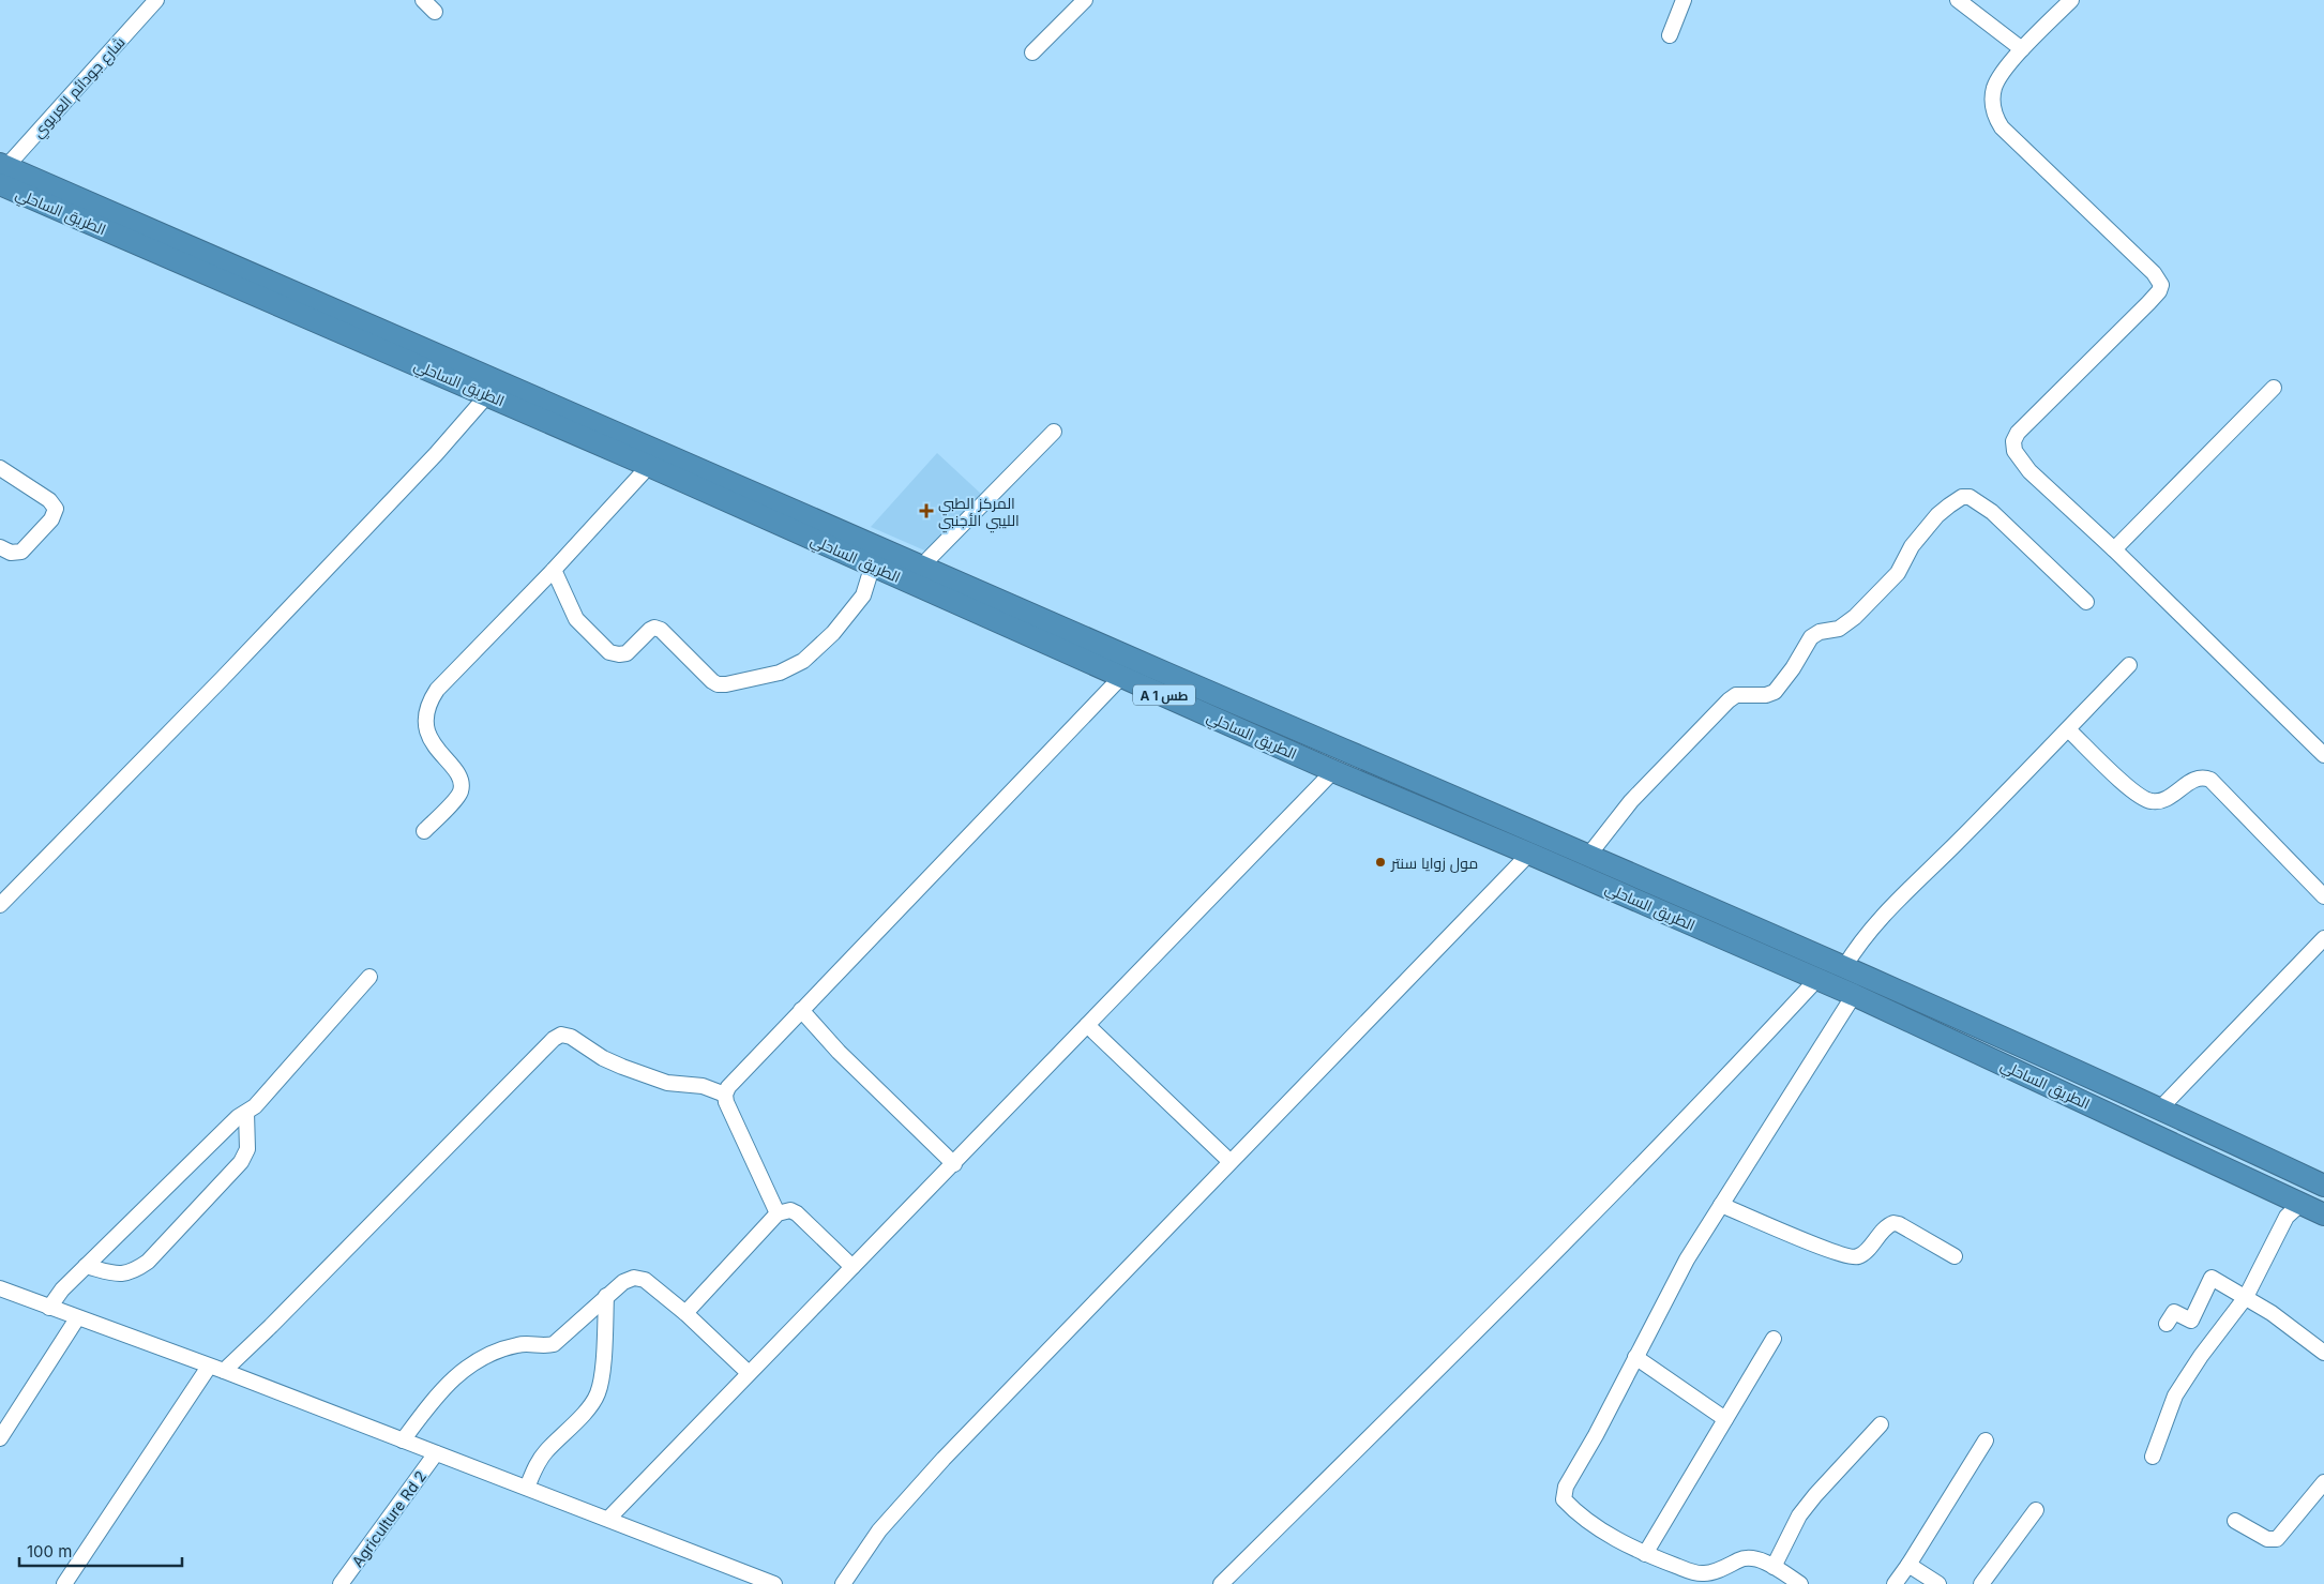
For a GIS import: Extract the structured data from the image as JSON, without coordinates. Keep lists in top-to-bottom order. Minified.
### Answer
{"streets":{"highway":["الطريق الساحلي","A 1 طس"],"street":["شارع جودائم العريوي","Agriculture Rd 2"]},"crossings":[["شارع جودائم العريوي","الطريق الساحلي"]],"places":{"health":["المركز الطبي الليبي الأجنبي"],"other":["مول زوايا سنتر"]},"scale_bar":"100 m"}
